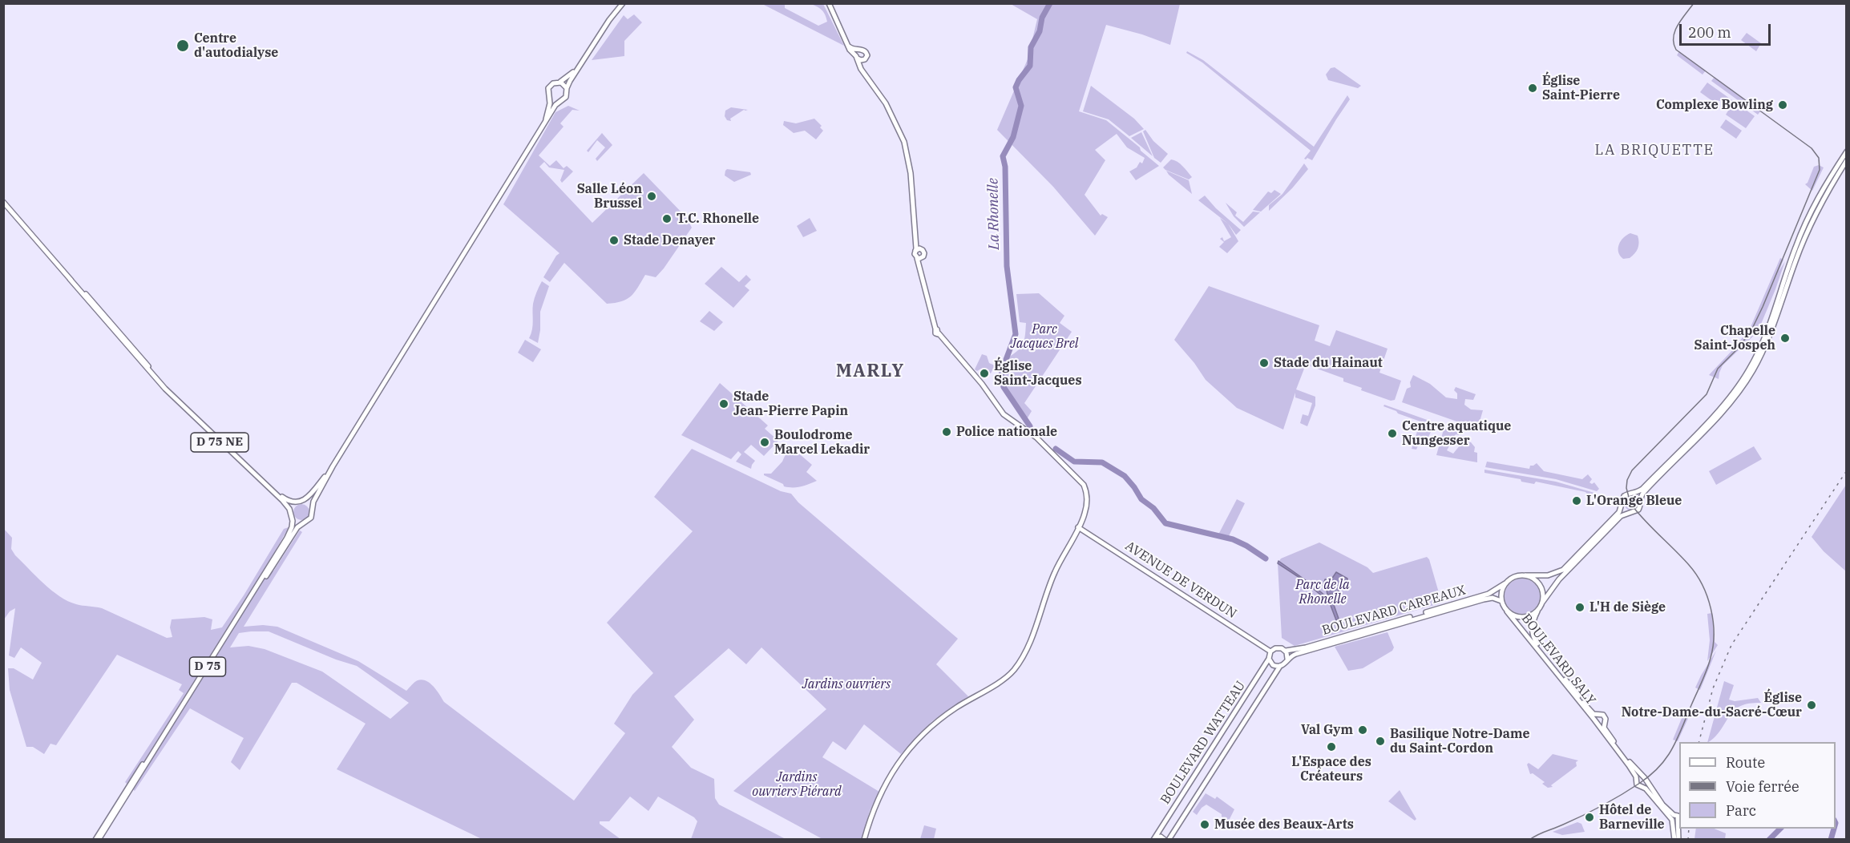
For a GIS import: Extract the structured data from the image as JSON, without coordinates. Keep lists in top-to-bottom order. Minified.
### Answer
{"streets":{"main road":["D 75 NE","AVENUE DE VERDUN","BOULEVARD CARPEAUX","BOULEVARD SALY","D 75","BOULEVARD WATTEAU"]},"crossings":[["D 75 NE","D 75"],["AVENUE DE VERDUN","BOULEVARD CARPEAUX"],["AVENUE DE VERDUN","BOULEVARD WATTEAU"],["BOULEVARD CARPEAUX","BOULEVARD SALY"],["BOULEVARD CARPEAUX","BOULEVARD WATTEAU"]],"districts":["LA BRIQUETTE","MARLY"],"water":["La Rhonelle"],"parks":["Parc Jacques Brel","Parc de la Rhonelle","Jardins ouvriers","Jardins ouvriers Piérard"],"places":["Centre d'autodialyse","Église Saint-Pierre","Complexe Bowling","Salle Léon Brussel","T.C. Rhonelle","Stade Denayer","Chapelle Saint-Jospeh","Stade du Hainaut","Église Saint-Jacques","Stade Jean-Pierre Papin","Police nationale","Centre aquatique Nungesser","Boulodrome Marcel Lekadir","L'Orange Bleue","L'H de Siège","Église Notre-Dame-du-Sacré-Cœur","Val Gym","Basilique Notre-Dame du Saint-Cordon","L'Espace des Créateurs","Hôtel de Barneville","Musée des Beaux-Arts"],"legend":["Route","Voie ferrée","Parc"],"scale_bar":"200 m"}
